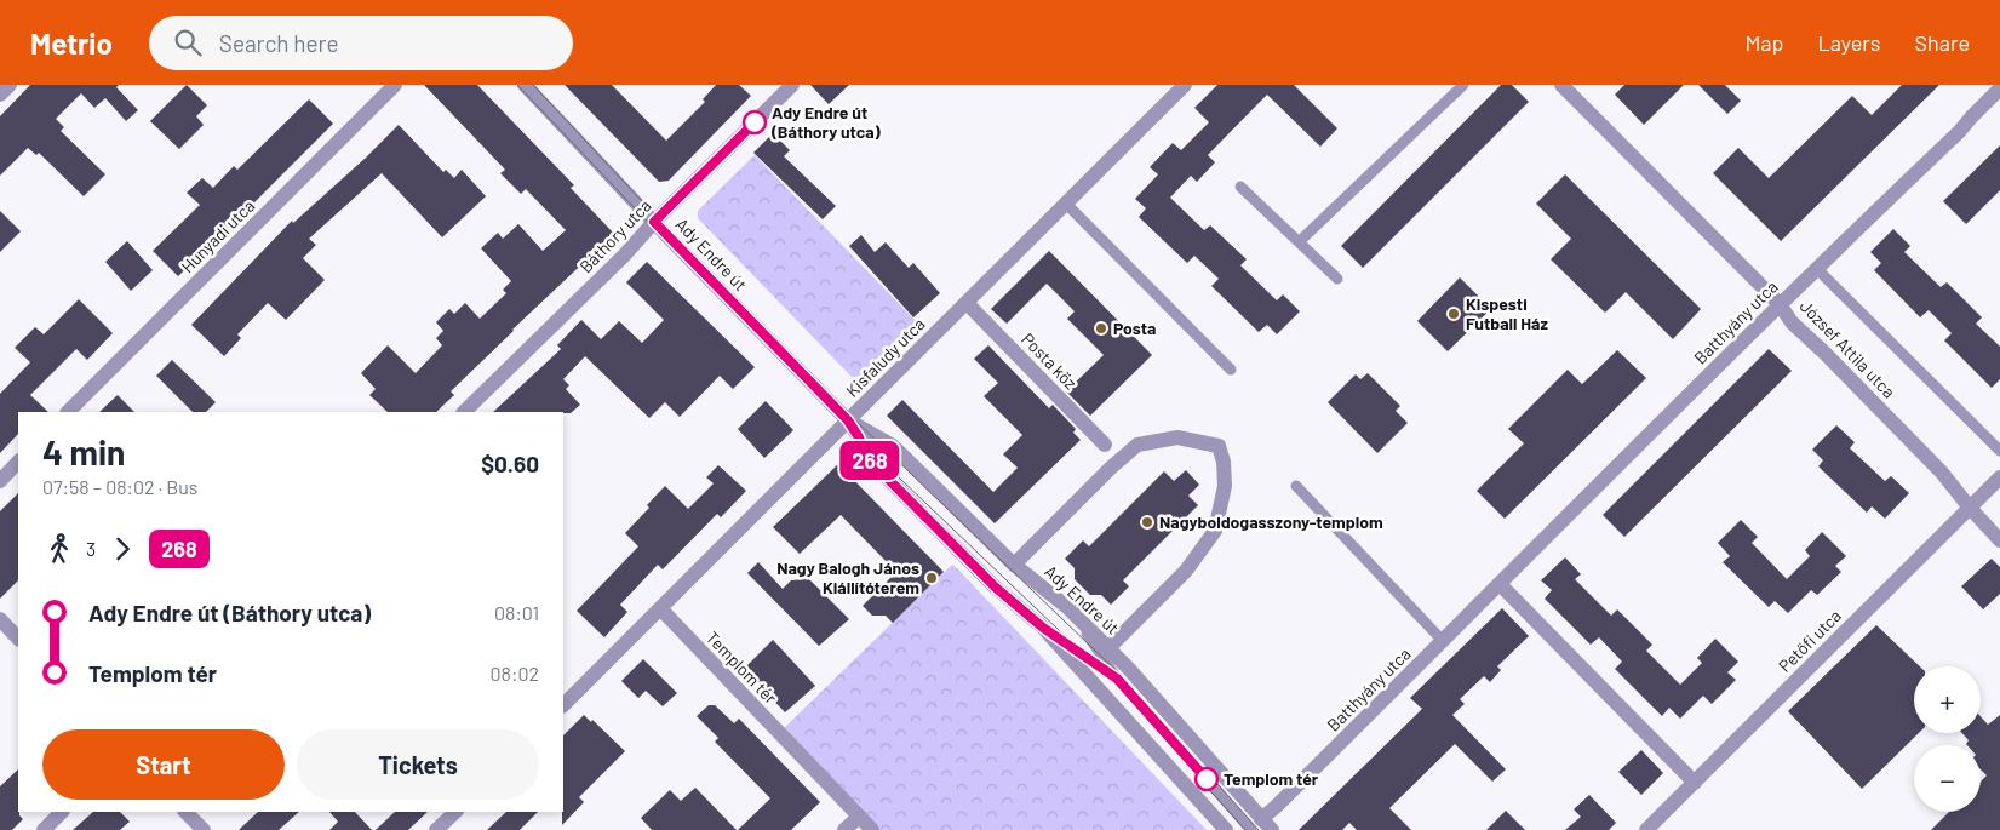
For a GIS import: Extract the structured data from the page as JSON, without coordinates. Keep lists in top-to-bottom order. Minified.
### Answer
{"streets":{"street":["Hunyadi utca","Báthory utca","Ady Endre út","Batthyány utca","József Attila utca","Kisfaludy utca","Posta köz","Petőfi utca","Templom tér"]},"crossings":[["Báthory utca","Ady Endre út"],["Ady Endre út","Batthyány utca"],["Ady Endre út","Kisfaludy utca"],["Batthyány utca","József Attila utca"],["József Attila utca","Petőfi utca"],["Kisfaludy utca","Posta köz"],["Kisfaludy utca","Templom tér"]],"places":["Ady Endre út (Báthory utca)","Kispesti Futball Ház","Posta","Nagyboldogasszony-templom","Nagy Balogh János Kiállítóterem","Templom tér"],"lines":["bus line 268"],"page":{"header":"Metrio","search":"Search here","nav":["Map","Layers","Share"],"on_map":"268","heading":["4 min","07:58 – 08:02 · Bus","$0.60"],"legs":["3","268"],"list":[{"name":"Ady Endre út (Báthory utca)","value":"08:01"},{"name":"Templom tér","value":"08:02"}],"map_buttons":["+","−"],"buttons":["Start","Tickets"]}}
